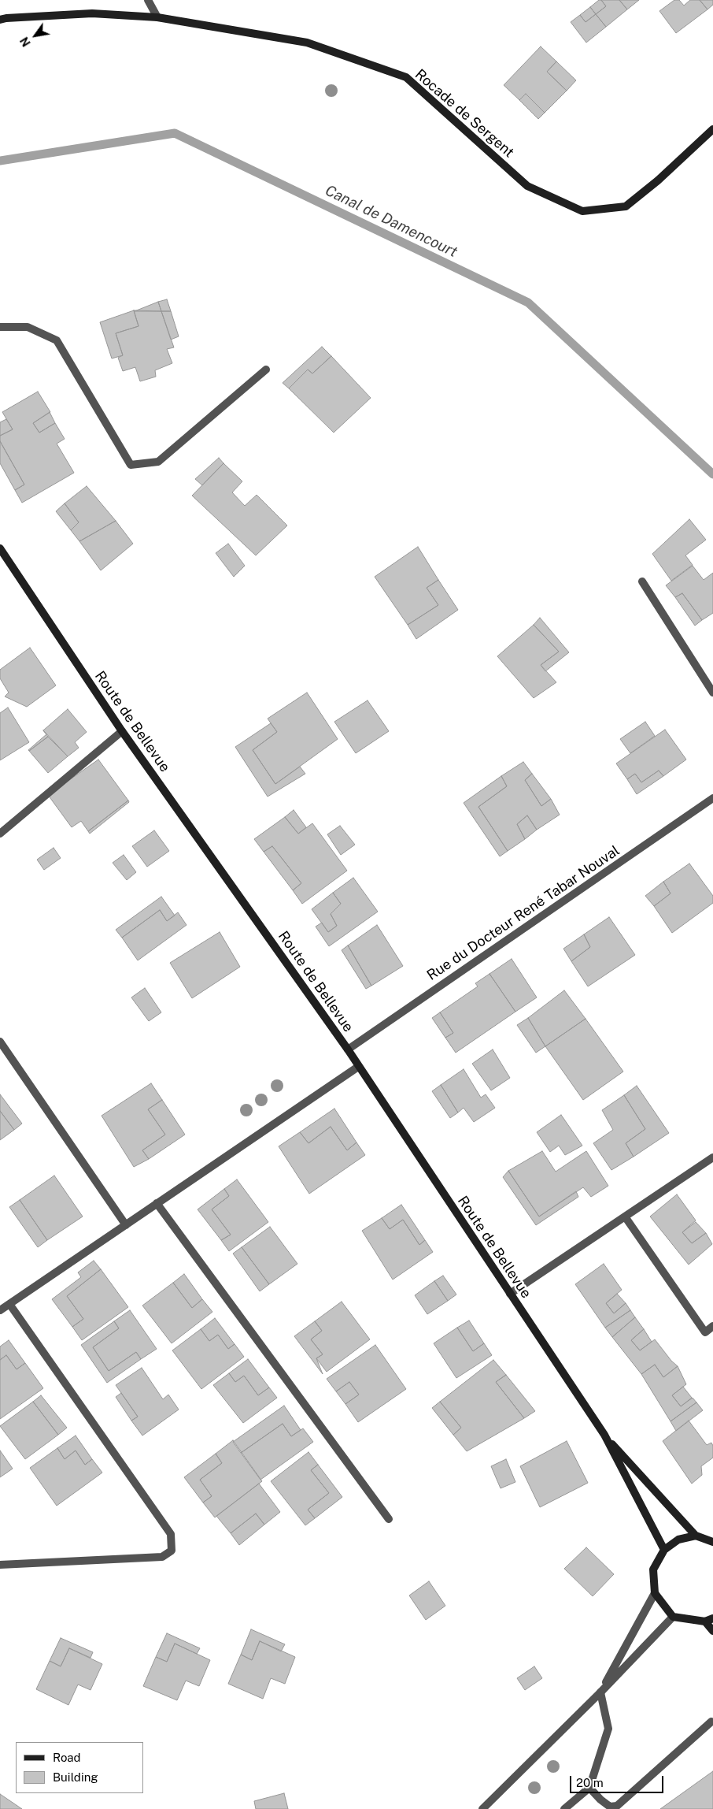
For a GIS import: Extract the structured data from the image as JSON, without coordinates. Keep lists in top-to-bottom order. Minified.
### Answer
{"streets":{"main road":["Rocade de Sergent","Route de Bellevue"],"street":["Rue du Docteur René Tabar Nouval"]},"crossings":[["Route de Bellevue","Rue du Docteur René Tabar Nouval"]],"water":["Canal de Damencourt"],"legend":["Road","Building"],"scale_bar":"20 m","north":"bottom left"}
